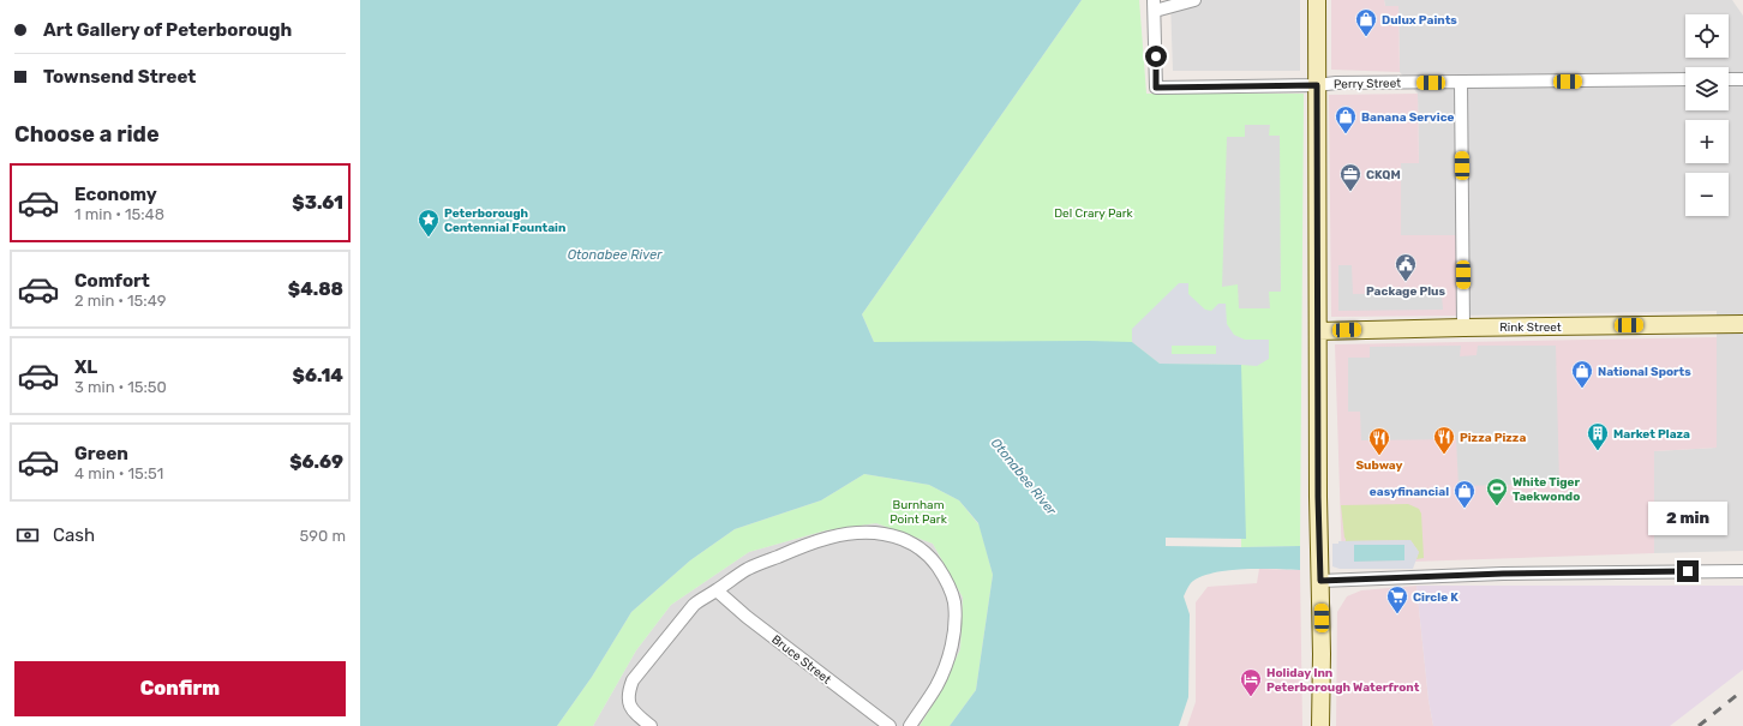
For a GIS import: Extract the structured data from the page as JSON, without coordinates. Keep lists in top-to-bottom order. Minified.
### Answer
{"streets":{"main road":["Rink Street"],"street":["Perry Street","Bruce Street"]},"water":["Otonabee River"],"parks":["Del Crary Park","Burnham Point Park"],"places":{"shop":["Dulux Paints","Banana Service","National Sports","easyfinancial"],"office":["CKQM"],"place":["Peterborough Centennial Fountain"],"public building":["Package Plus"],"building":["Market Plaza"],"restaurant":["Pizza Pizza","Subway"],"sports":["White Tiger Taekwondo"],"supermarket":["Circle K"],"hotel":["Holiday Inn Peterborough Waterfront"]},"page":{"banner":["Art Gallery of Peterborough","Townsend Street"],"map_buttons":["+","−"],"heading":"Choose a ride","list":[{"name":"Economy","note":"1 min · 15:48","value":"$3.61"},{"name":"Comfort","note":"2 min · 15:49","value":"$4.88"},{"name":"XL","note":"3 min · 15:50","value":"$6.14"},{"name":"Green","note":"4 min · 15:51","value":"$6.69"}],"bubble":"2 min","pay":["Cash","590 m"],"buttons":"Confirm"}}
